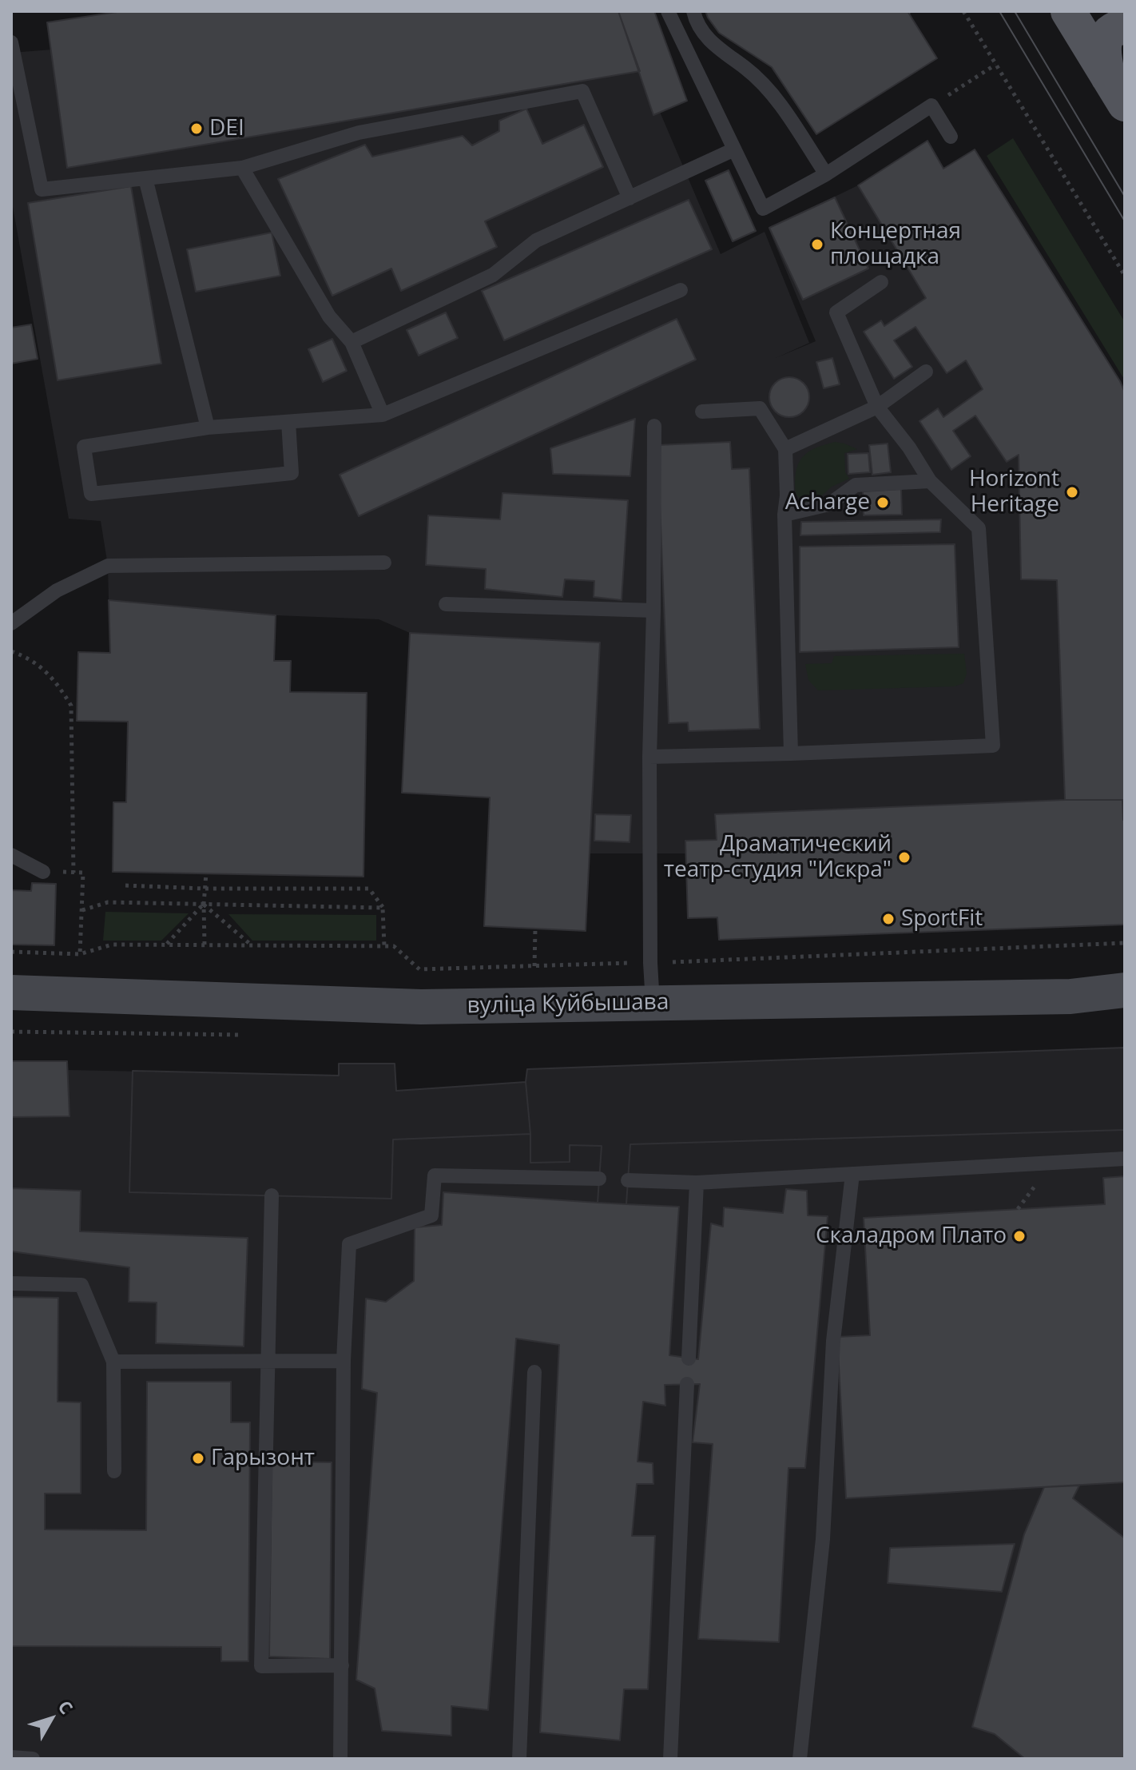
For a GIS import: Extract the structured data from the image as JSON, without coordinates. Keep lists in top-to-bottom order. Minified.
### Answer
{"streets":{"main road":["вуліца Куйбышава"]},"places":["DEI","Концертная площадка","Horizont Heritage","Acharge","Драматический театр-студия \"Искра\"","SportFit","Скаладром Плато","Гарызонт"],"north":"top right"}
